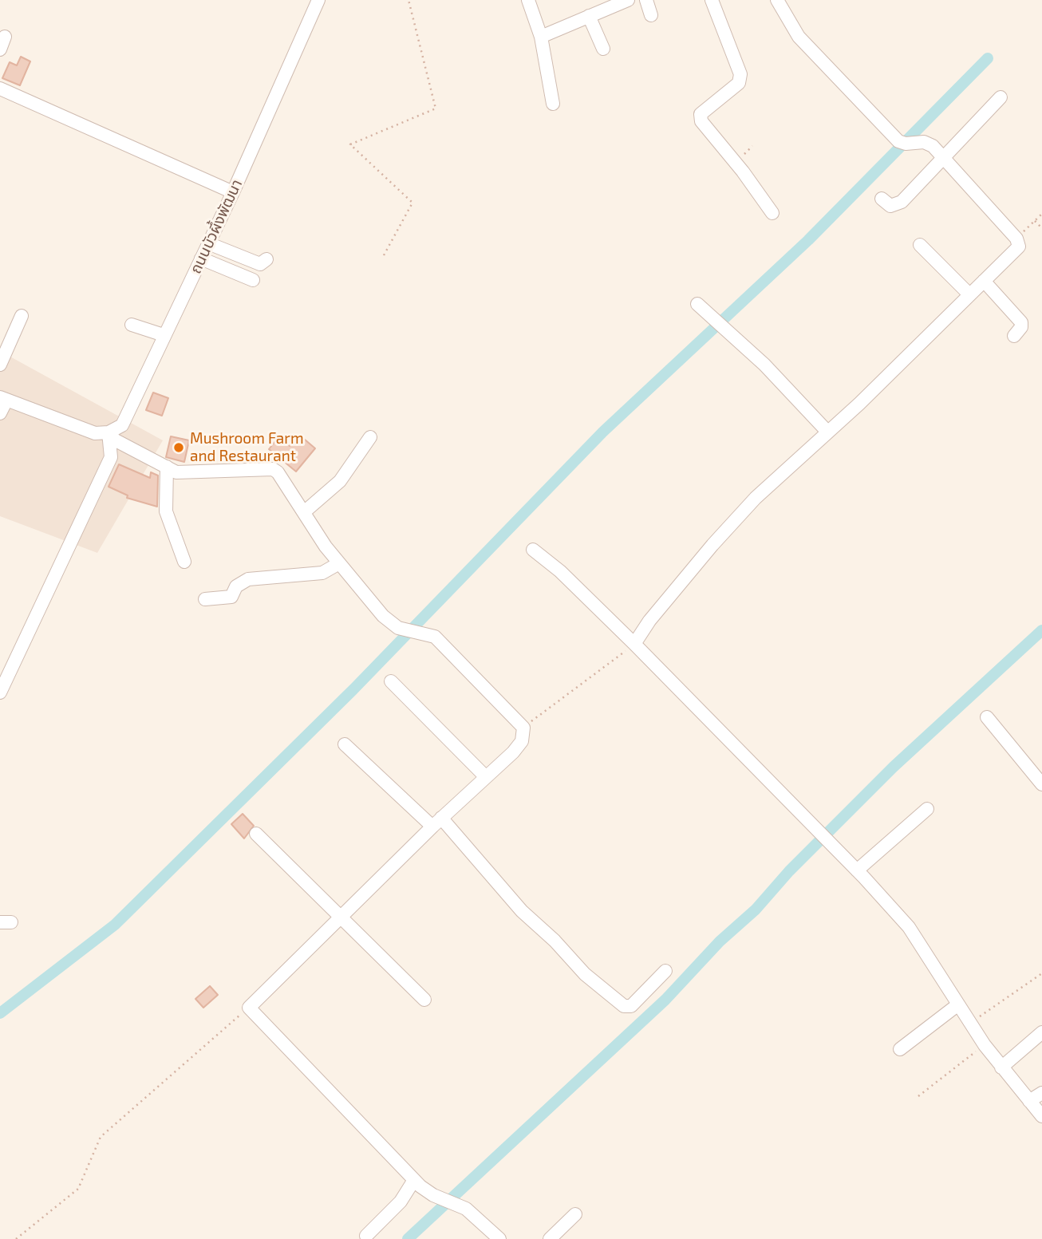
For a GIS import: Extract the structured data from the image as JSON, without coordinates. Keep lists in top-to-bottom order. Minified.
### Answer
{"streets":{"street":["ถนนบัวผึ้งพัฒนา"]},"places":["Mushroom Farm and Restaurant"]}
